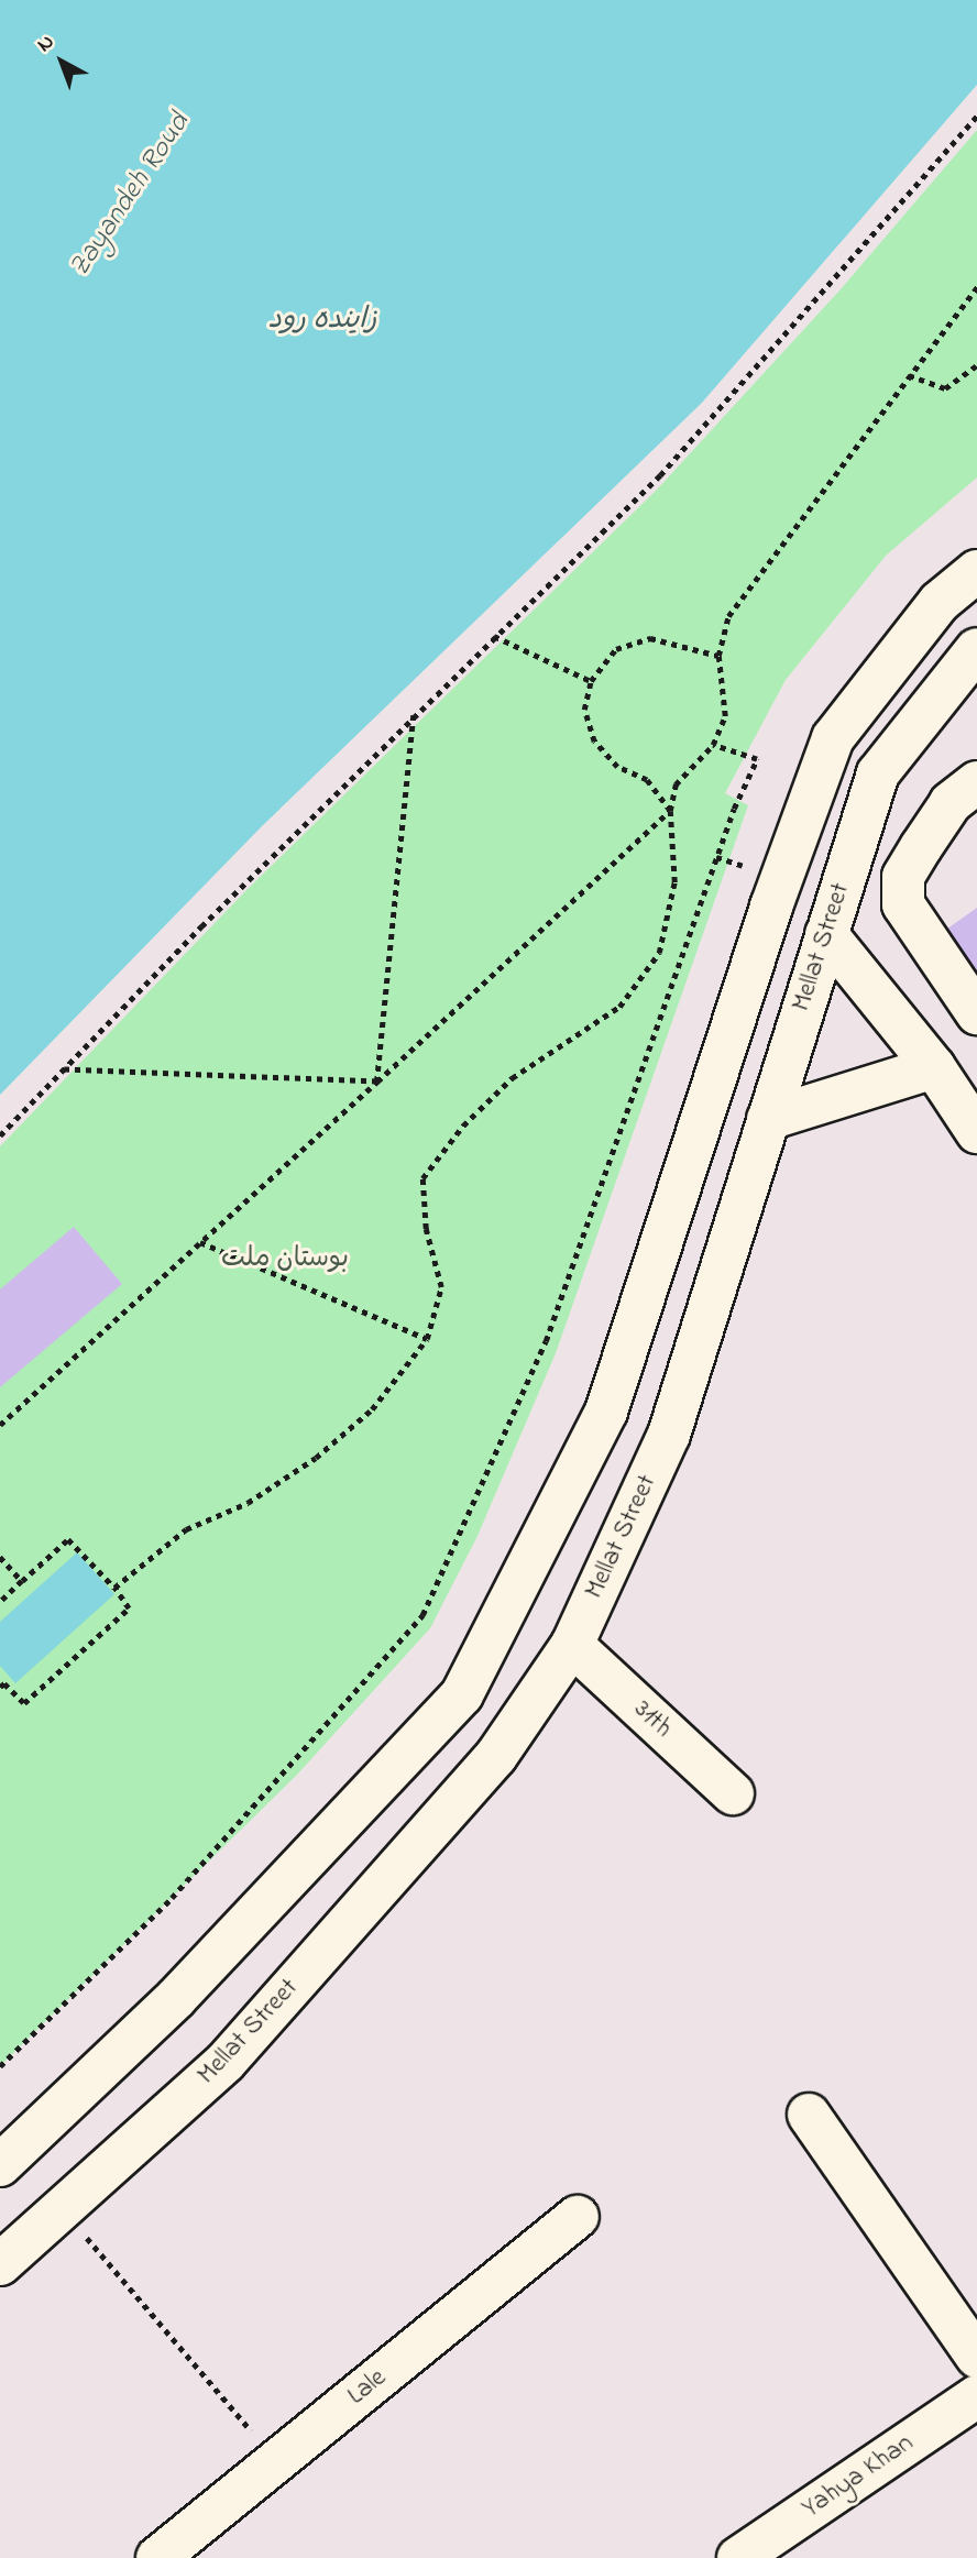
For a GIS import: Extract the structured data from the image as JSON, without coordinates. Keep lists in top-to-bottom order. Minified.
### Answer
{"streets":{"main road":["Mellat Street","31th","Lale","Yahya Khan"]},"crossings":[["Mellat Street","31th"]],"water":["Zayandeh Roud","زاینده رود"],"parks":["بوستان ملت"],"north":"top left"}
